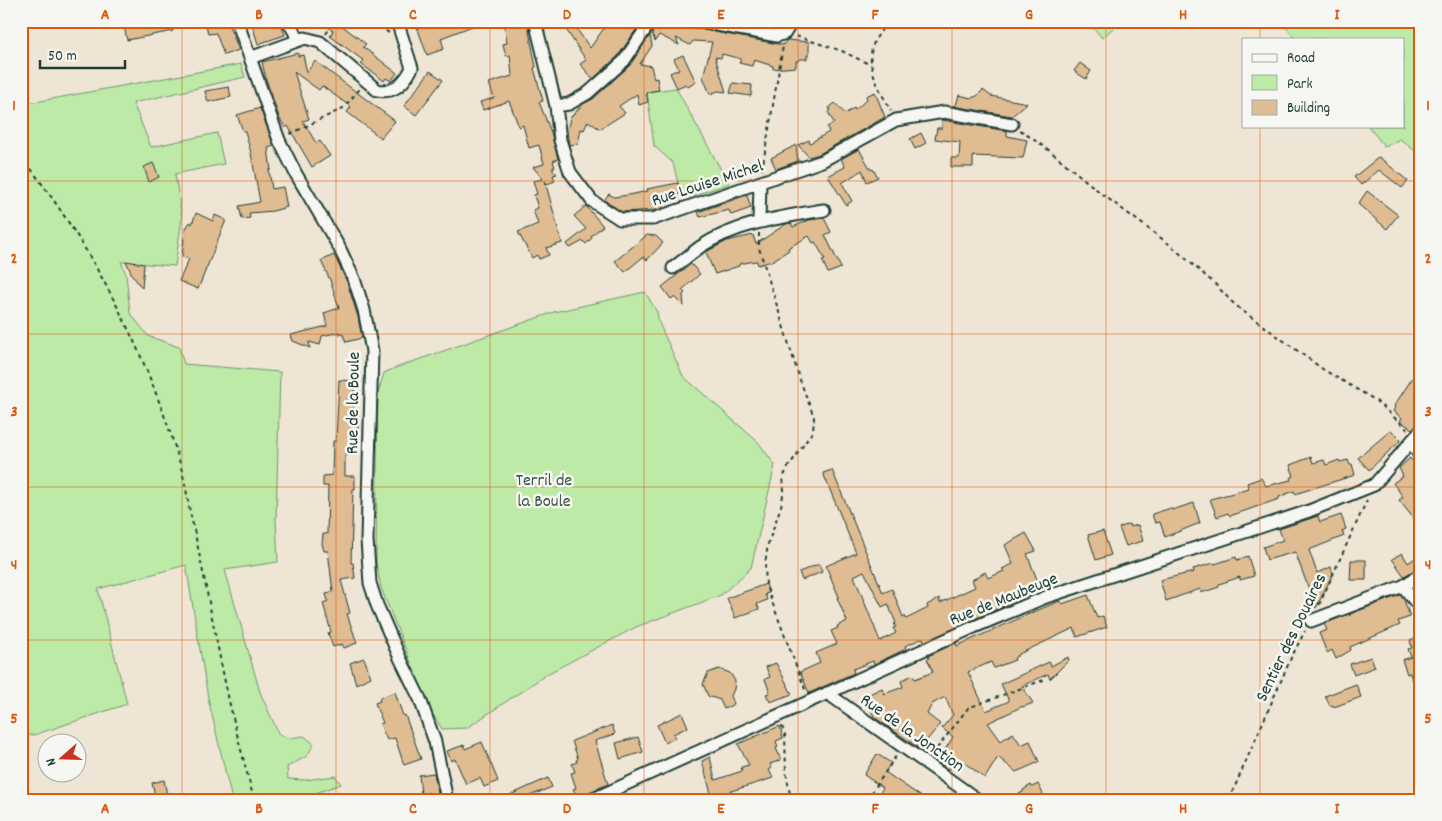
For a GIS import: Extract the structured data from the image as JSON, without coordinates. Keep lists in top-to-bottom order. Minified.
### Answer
{"streets":{"street":["Rue Louise Michel","Rue de la Boule","Rue de Maubeuge","Rue de la Jonction"],"path":["Sentier des Douaires"]},"crossings":[["Rue de Maubeuge","Sentier des Douaires"],["Rue de Maubeuge","Rue de la Jonction"]],"parks":["Terril de la Boule"],"legend":["Road","Park","Building"],"scale_bar":"50 m","north":"left","grid":{"columns":["A","B","C","D","E","F","G","H","I"],"rows":["1","2","3","4","5"]}}
